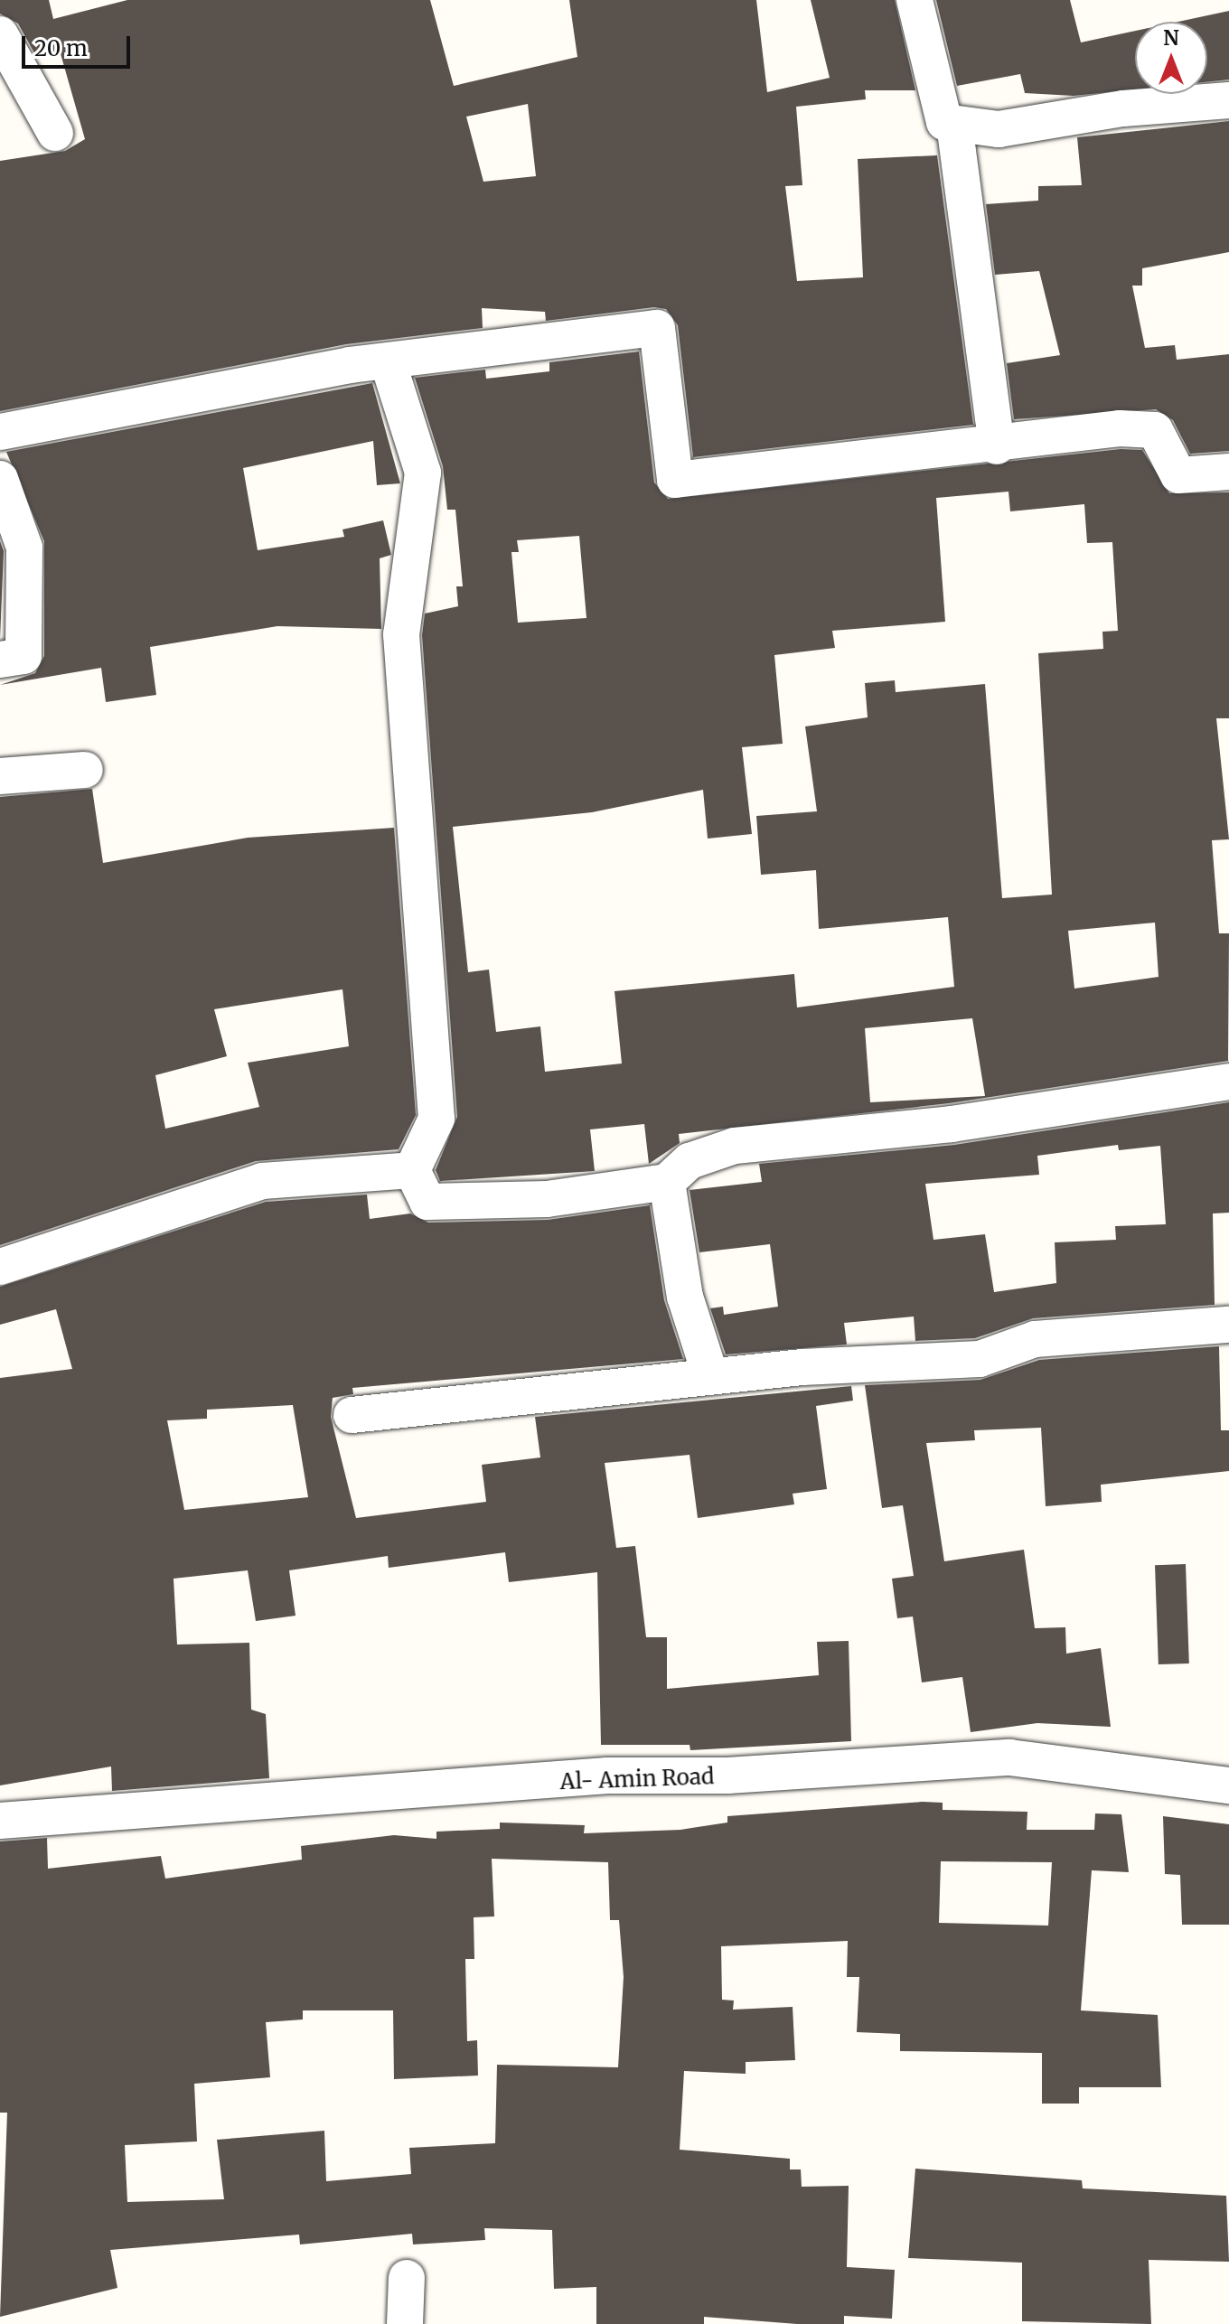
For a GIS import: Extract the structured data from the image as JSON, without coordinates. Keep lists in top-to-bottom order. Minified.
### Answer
{"streets":{"street":["Al- Amin Road"]},"scale_bar":"20 m","north":"top"}
